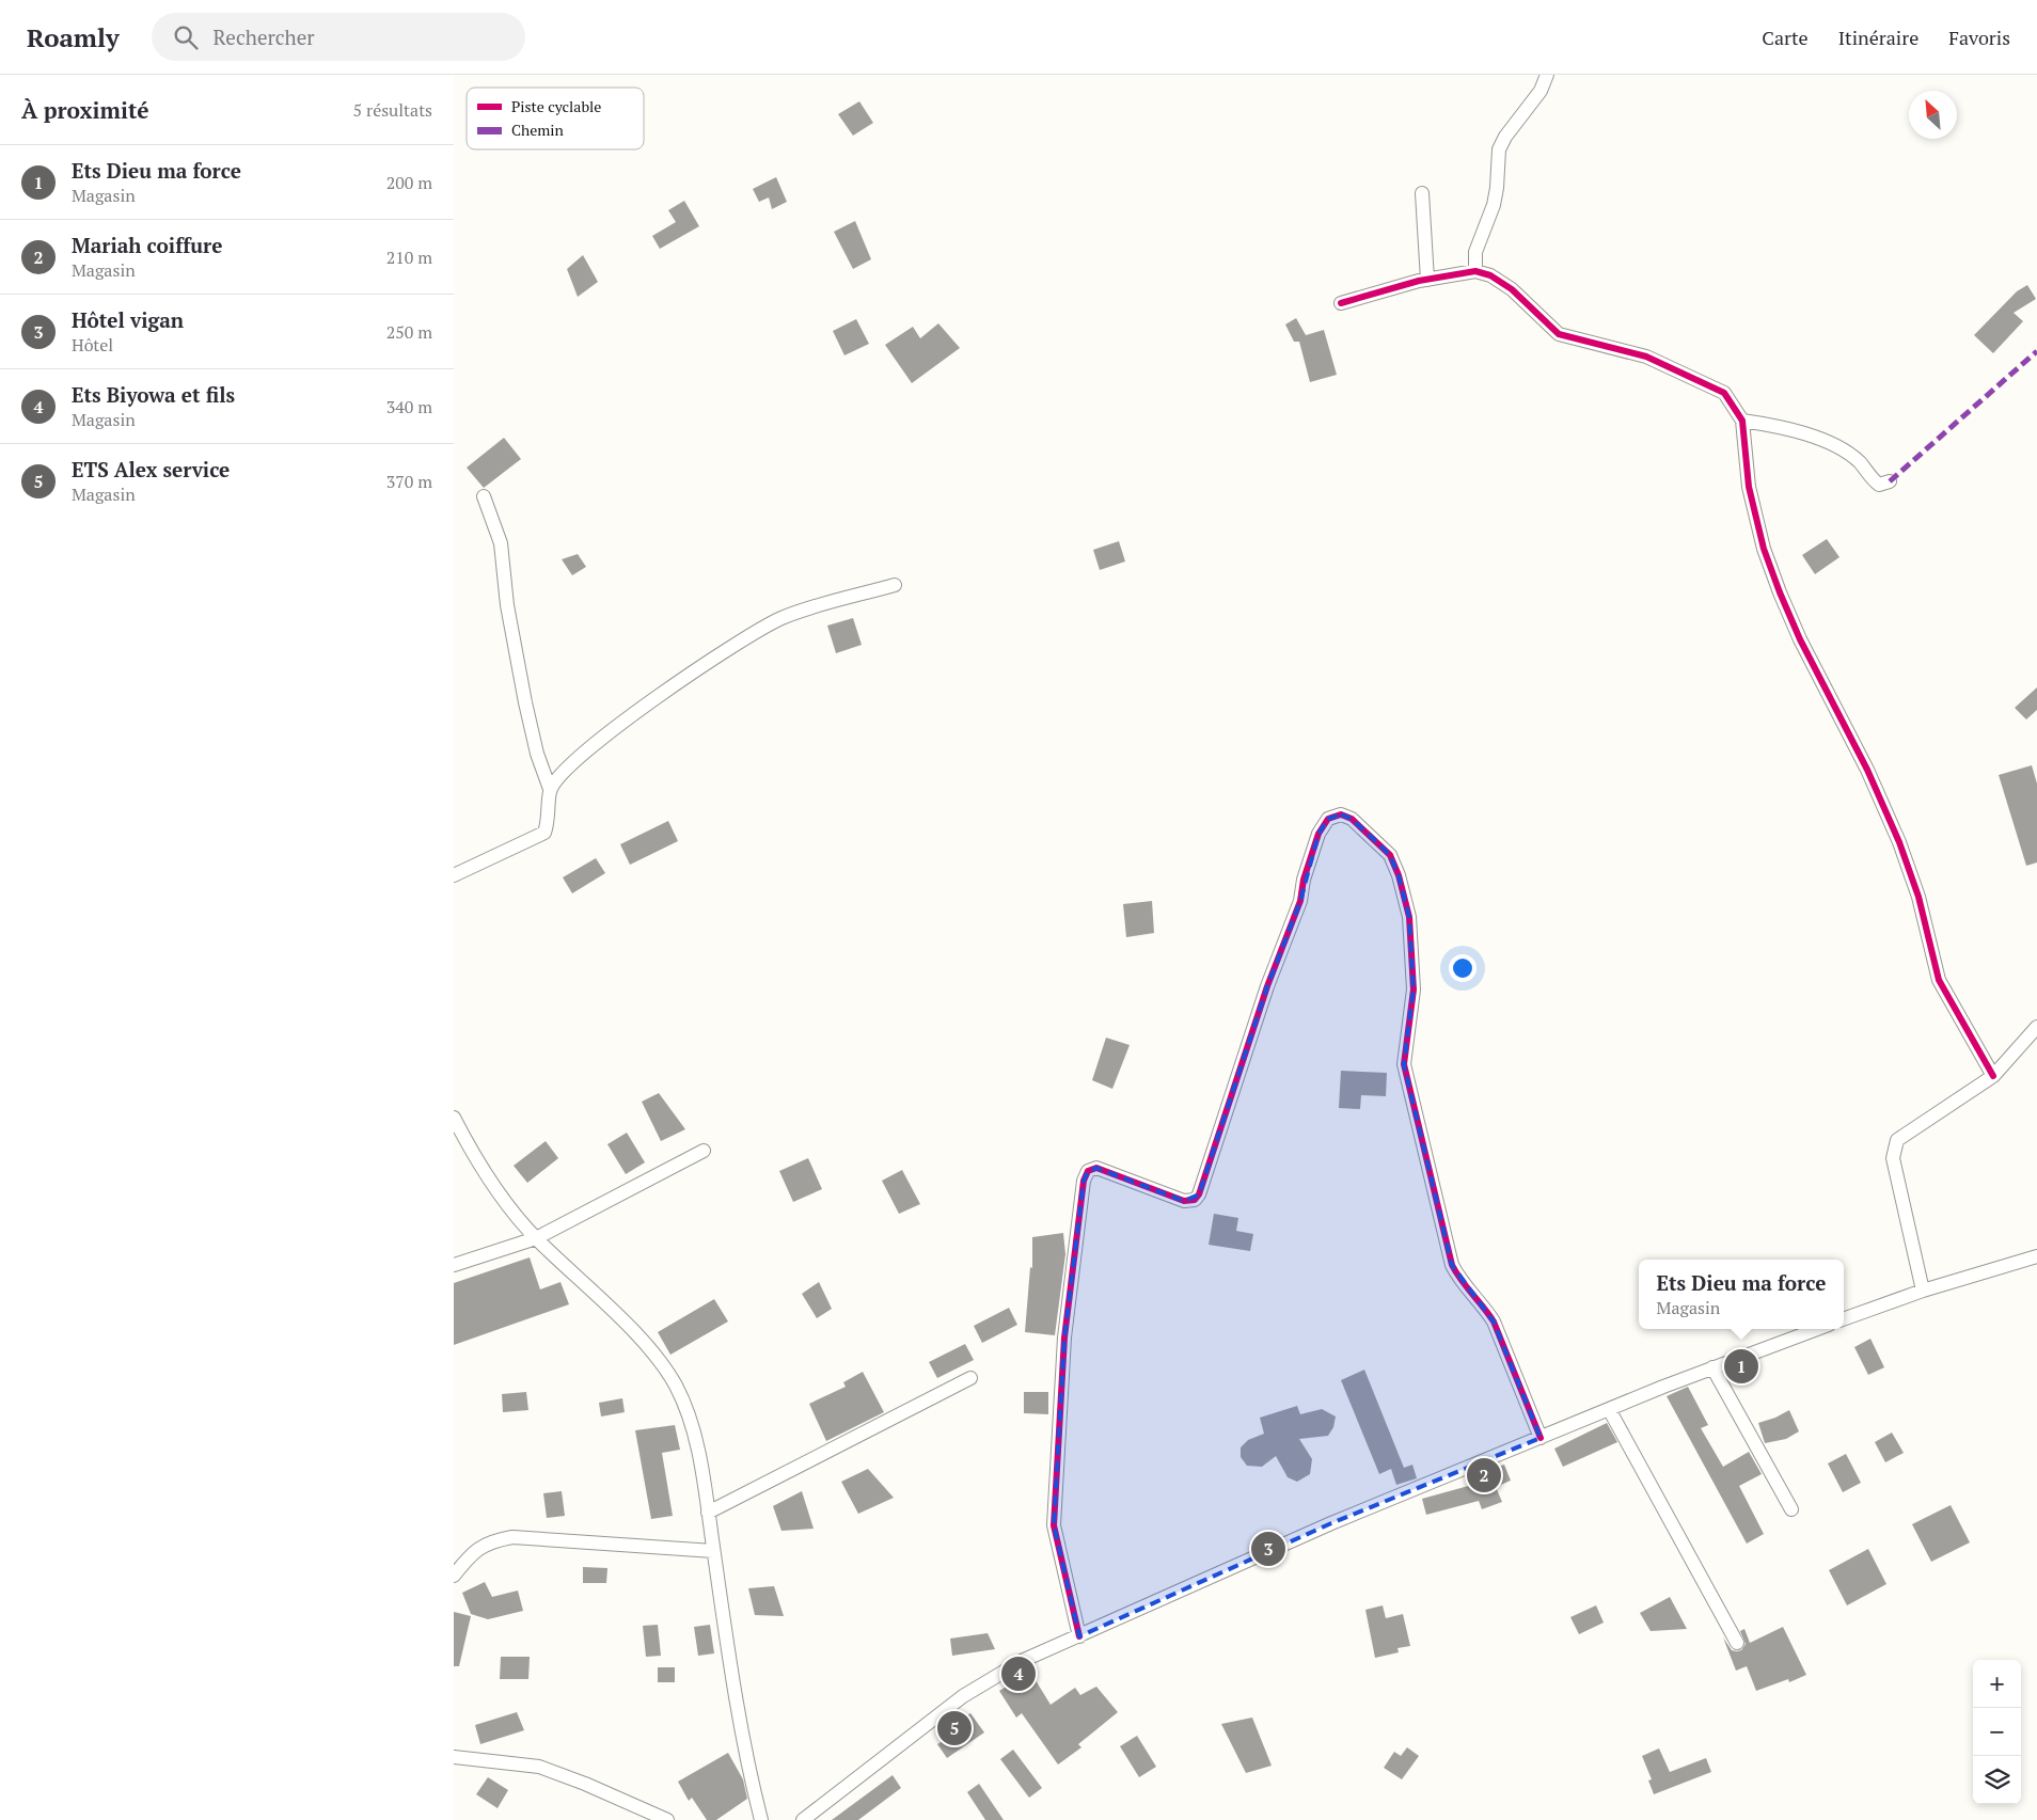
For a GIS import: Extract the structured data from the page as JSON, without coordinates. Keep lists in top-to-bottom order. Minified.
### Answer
{"legend":["Piste cyclable","Chemin"],"north":"top left","page":{"header":"Roamly","search":"Rechercher","nav":["Carte","Itinéraire","Favoris"],"heading":["À proximité","5 résultats"],"list":[{"mark":"1","name":"Ets Dieu ma force","note":"Magasin","value":"200 m"},{"mark":"2","name":"Mariah coiffure","note":"Magasin","value":"210 m"},{"mark":"3","name":"Hôtel vigan","note":"Hôtel","value":"250 m"},{"mark":"4","name":"Ets Biyowa et fils","note":"Magasin","value":"340 m"},{"mark":"5","name":"ETS Alex service","note":"Magasin","value":"370 m"}],"popup":["Ets Dieu ma force","Magasin"],"pins":["1","2","3","4","5"],"map_buttons":["+","−"]}}
